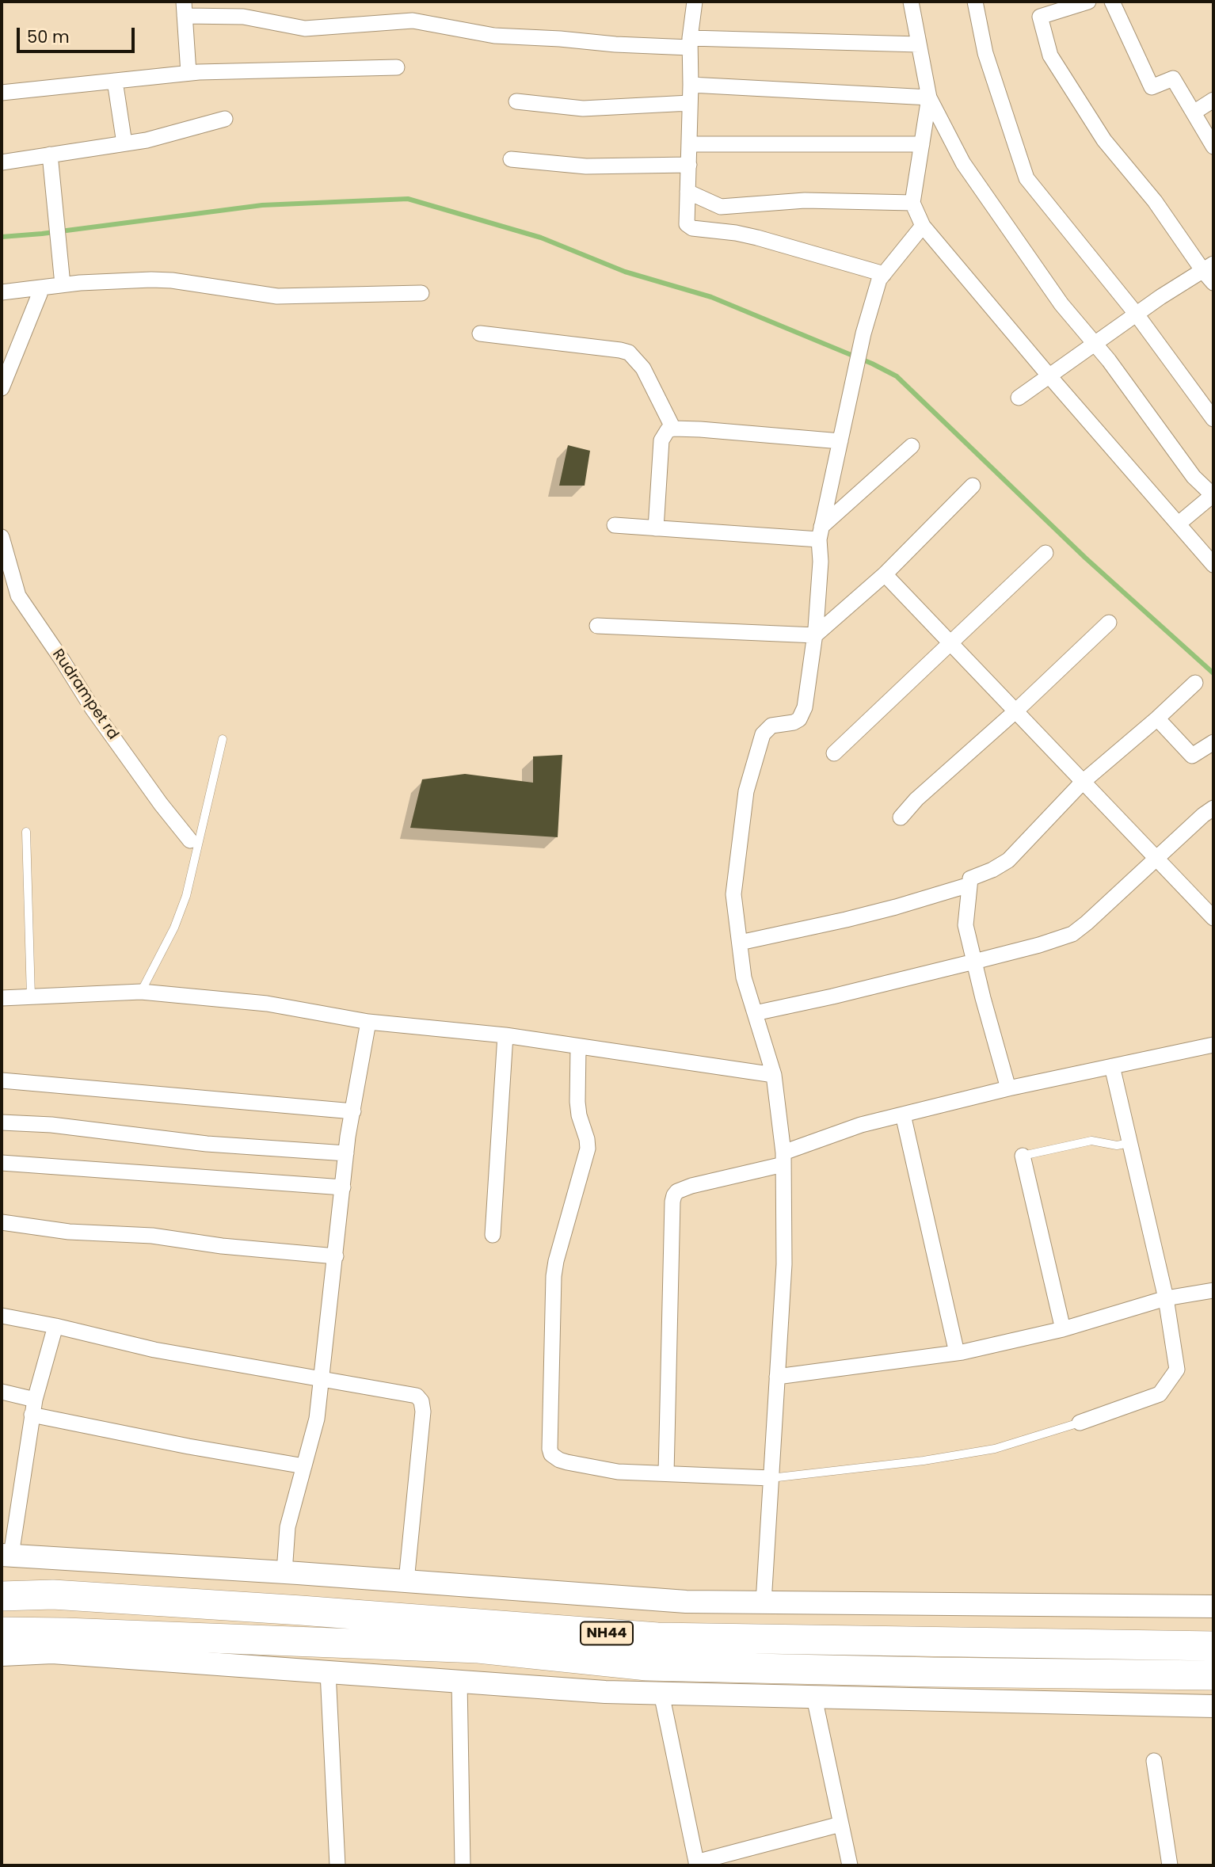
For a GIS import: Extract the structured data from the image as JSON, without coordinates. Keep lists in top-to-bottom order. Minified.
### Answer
{"streets":{"highway":["NH44"],"street":["Rudrampet rd"]},"scale_bar":"50 m"}
